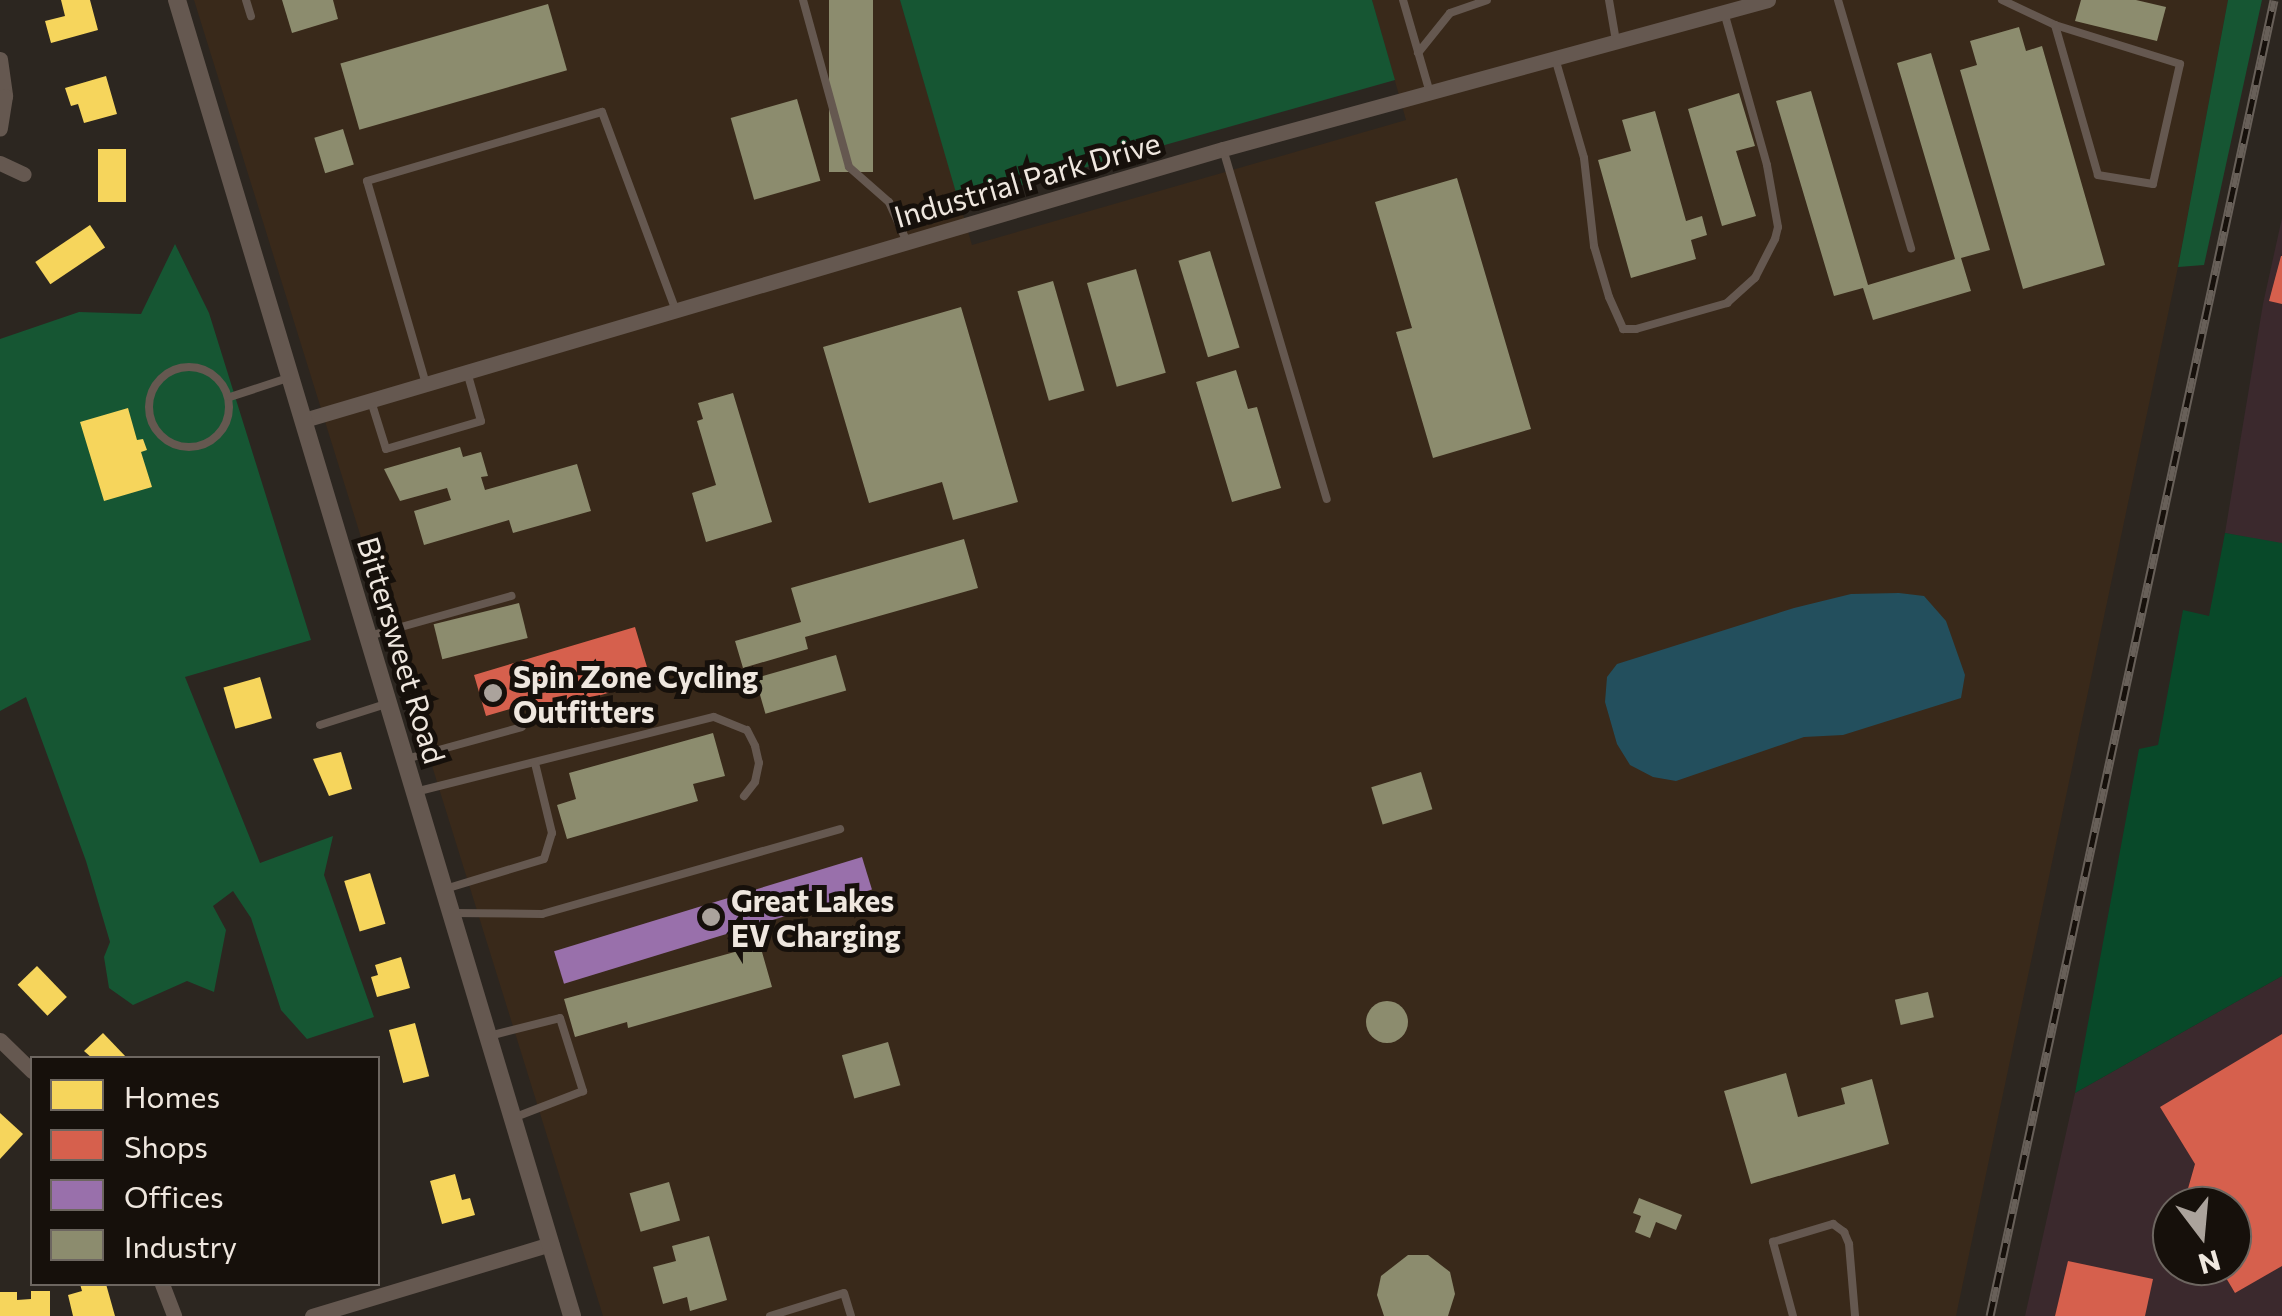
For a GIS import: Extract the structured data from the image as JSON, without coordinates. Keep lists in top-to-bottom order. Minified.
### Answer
{"streets":{"street":["Industrial Park Drive","Bittersweet Road"]},"crossings":[["Industrial Park Drive","Bittersweet Road"]],"places":["Spin Zone Cycling Outfitters","Great Lakes EV Charging"],"legend":["Homes","Shops","Offices","Industry"],"north":"bottom"}
